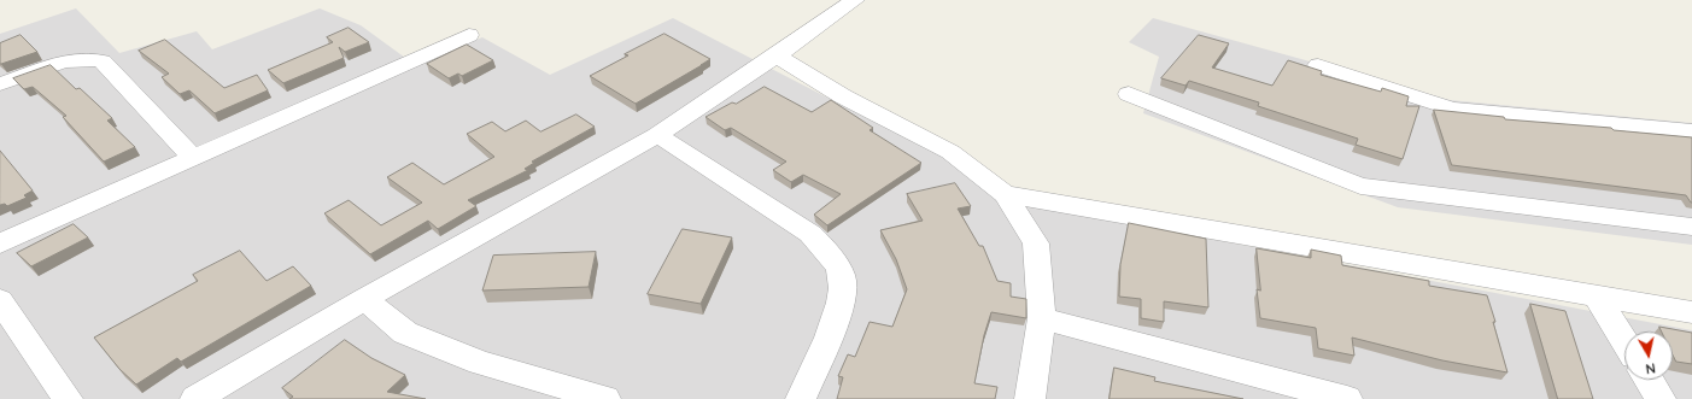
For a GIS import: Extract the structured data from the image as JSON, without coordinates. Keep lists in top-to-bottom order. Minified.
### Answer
{"north":"bottom"}
